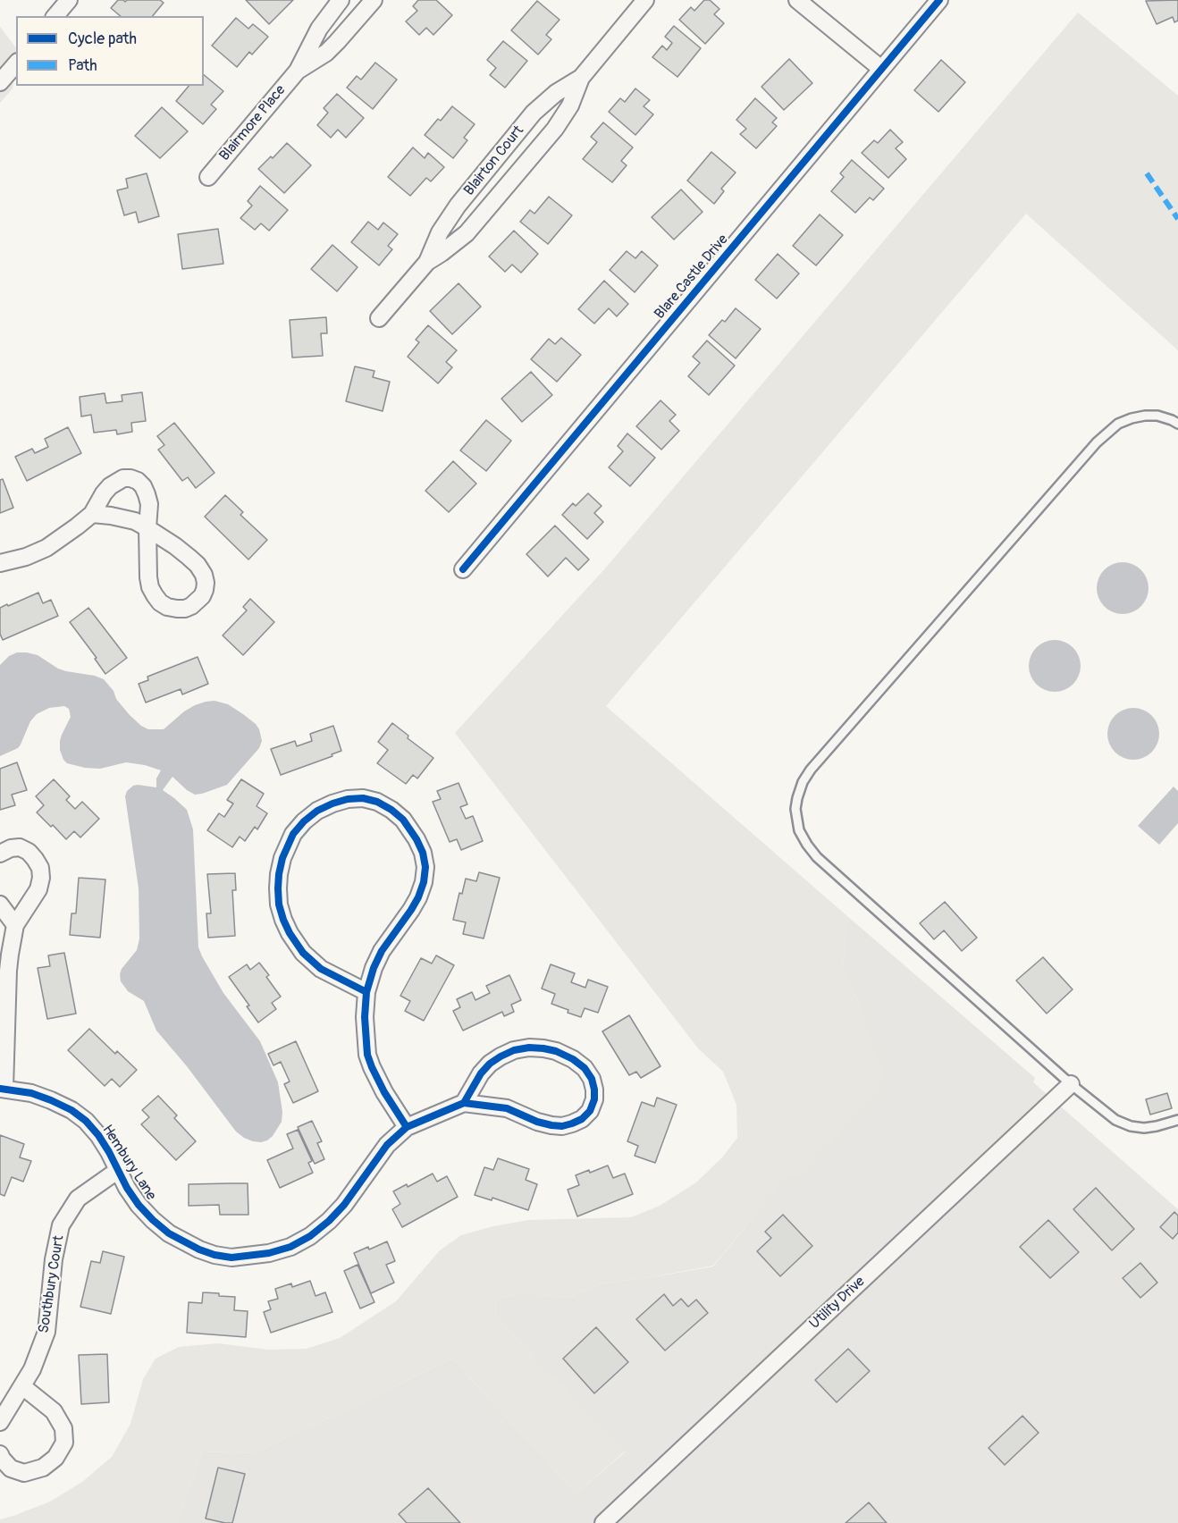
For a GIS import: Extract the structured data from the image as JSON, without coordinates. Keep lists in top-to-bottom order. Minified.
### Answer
{"streets":{"street":["Blairmore Place","Blairton Court","Blare Castle Drive","Hembury Lane","Southbury Court","Utility Drive"]},"crossings":[["Hembury Lane","Southbury Court"]],"legend":["Cycle path","Path"]}
